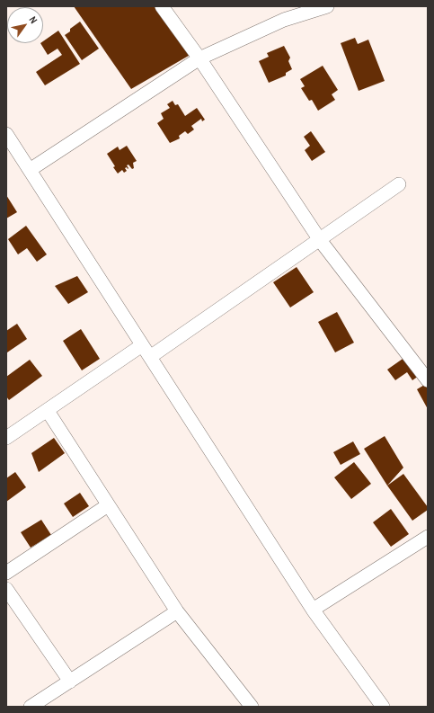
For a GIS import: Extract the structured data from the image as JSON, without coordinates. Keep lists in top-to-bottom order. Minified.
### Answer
{"north":"top right"}
